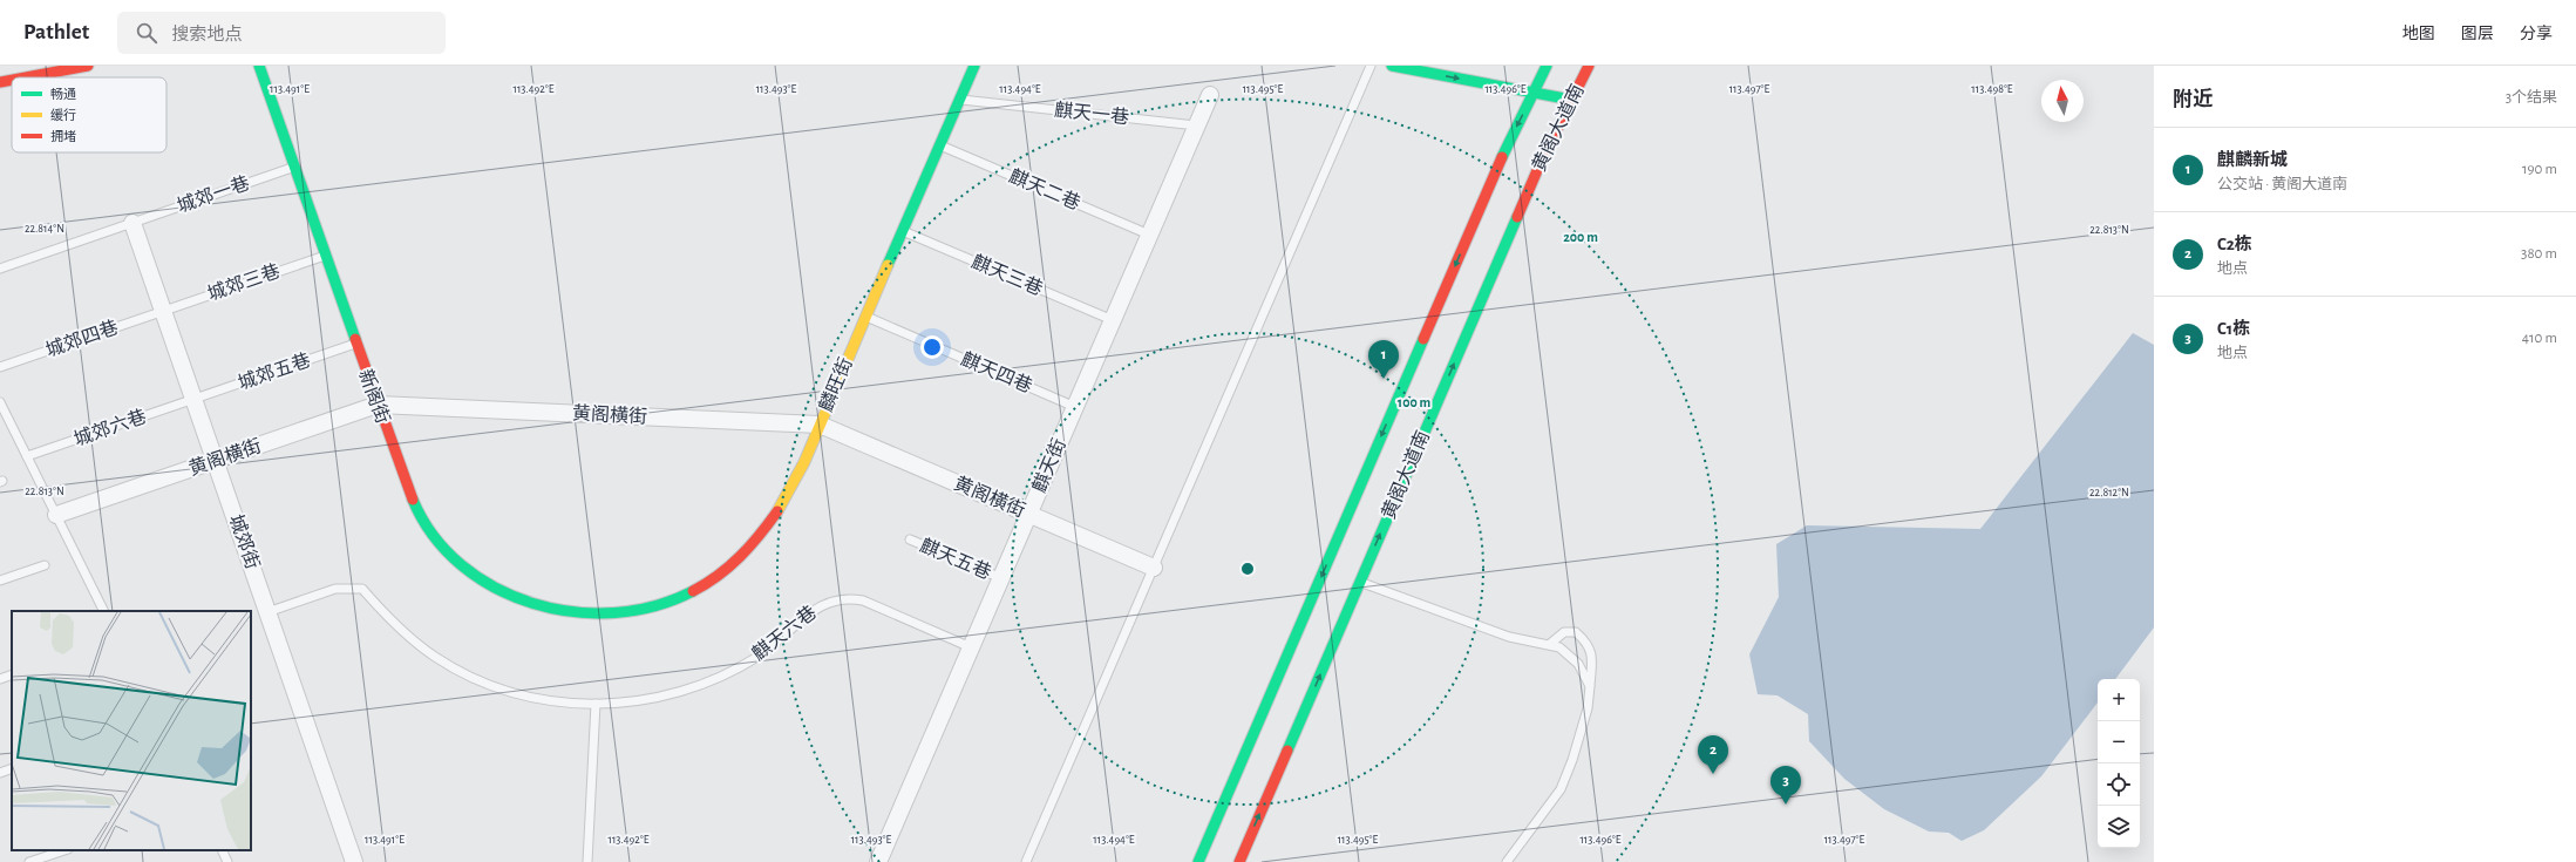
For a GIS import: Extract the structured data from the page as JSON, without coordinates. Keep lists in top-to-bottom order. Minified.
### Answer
{"streets":{"main road":["黄阁大道南","麟旺街","新阁街"],"street":["黄阁横街","麒天街","城郊街"],"lane":["麒天一巷","麒天二巷","城郊一巷","麒天三巷","城郊三巷","城郊四巷","城郊五巷","麒天四巷","城郊六巷","麒天五巷","麒天六巷"]},"crossings":[["麒天一巷","麟旺街"],["麒天一巷","麒天街"],["麒天二巷","麟旺街"],["麒天二巷","麒天街"],["城郊一巷","新阁街"],["城郊一巷","城郊街"],["麒天三巷","麟旺街"],["麒天三巷","麒天街"],["城郊三巷","城郊四巷"],["城郊三巷","新阁街"],["城郊三巷","城郊街"],["城郊四巷","城郊街"],["城郊五巷","新阁街"],["城郊五巷","城郊六巷"],["城郊五巷","城郊街"],["麒天四巷","麟旺街"],["麒天四巷","麒天街"],["麟旺街","新阁街"],["麟旺街","黄阁横街"],["新阁街","黄阁横街"],["黄阁横街","麒天街"],["黄阁横街","城郊街"],["城郊六巷","城郊街"],["麒天街","麒天五巷"],["麒天街","麒天六巷"],["城郊街","麒天六巷"]],"legend":["畅通","缓行","拥堵"],"north":"top","page":{"header":"Pathlet","search":"搜索地点","nav":["地图","图层","分享"],"heading":["附近","3个结果"],"list":[{"mark":"1","name":"麒麟新城","note":"公交站 · 黄阁大道南","value":"190 m"},{"mark":"2","name":"C2栋","note":"地点","value":"380 m"},{"mark":"3","name":"C1栋","note":"地点","value":"410 m"}],"pins":["1","2","3"],"map_buttons":["+","−"]},"coordinates":["113.491°E","113.492°E","113.493°E","113.494°E","113.495°E","113.496°E","113.497°E","113.498°E","22.814°N","22.813°N","22.812°N"],"rings":["200 m","100 m"]}
